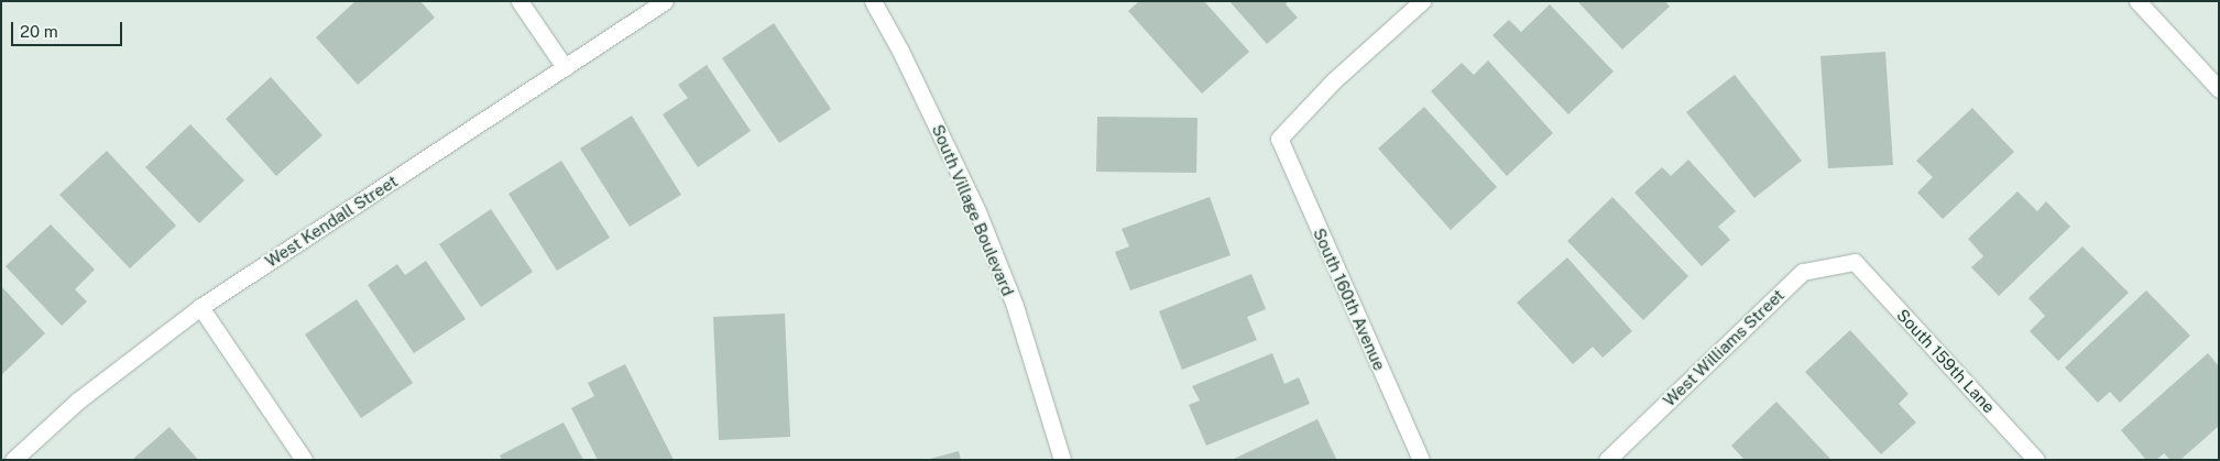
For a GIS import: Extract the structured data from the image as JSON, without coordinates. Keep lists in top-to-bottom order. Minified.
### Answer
{"streets":{"street":["South Village Boulevard","West Kendall Street","South 160th Avenue","West Williams Street","South 159th Lane"]},"crossings":[["West Williams Street","South 159th Lane"]],"scale_bar":"20 m"}
